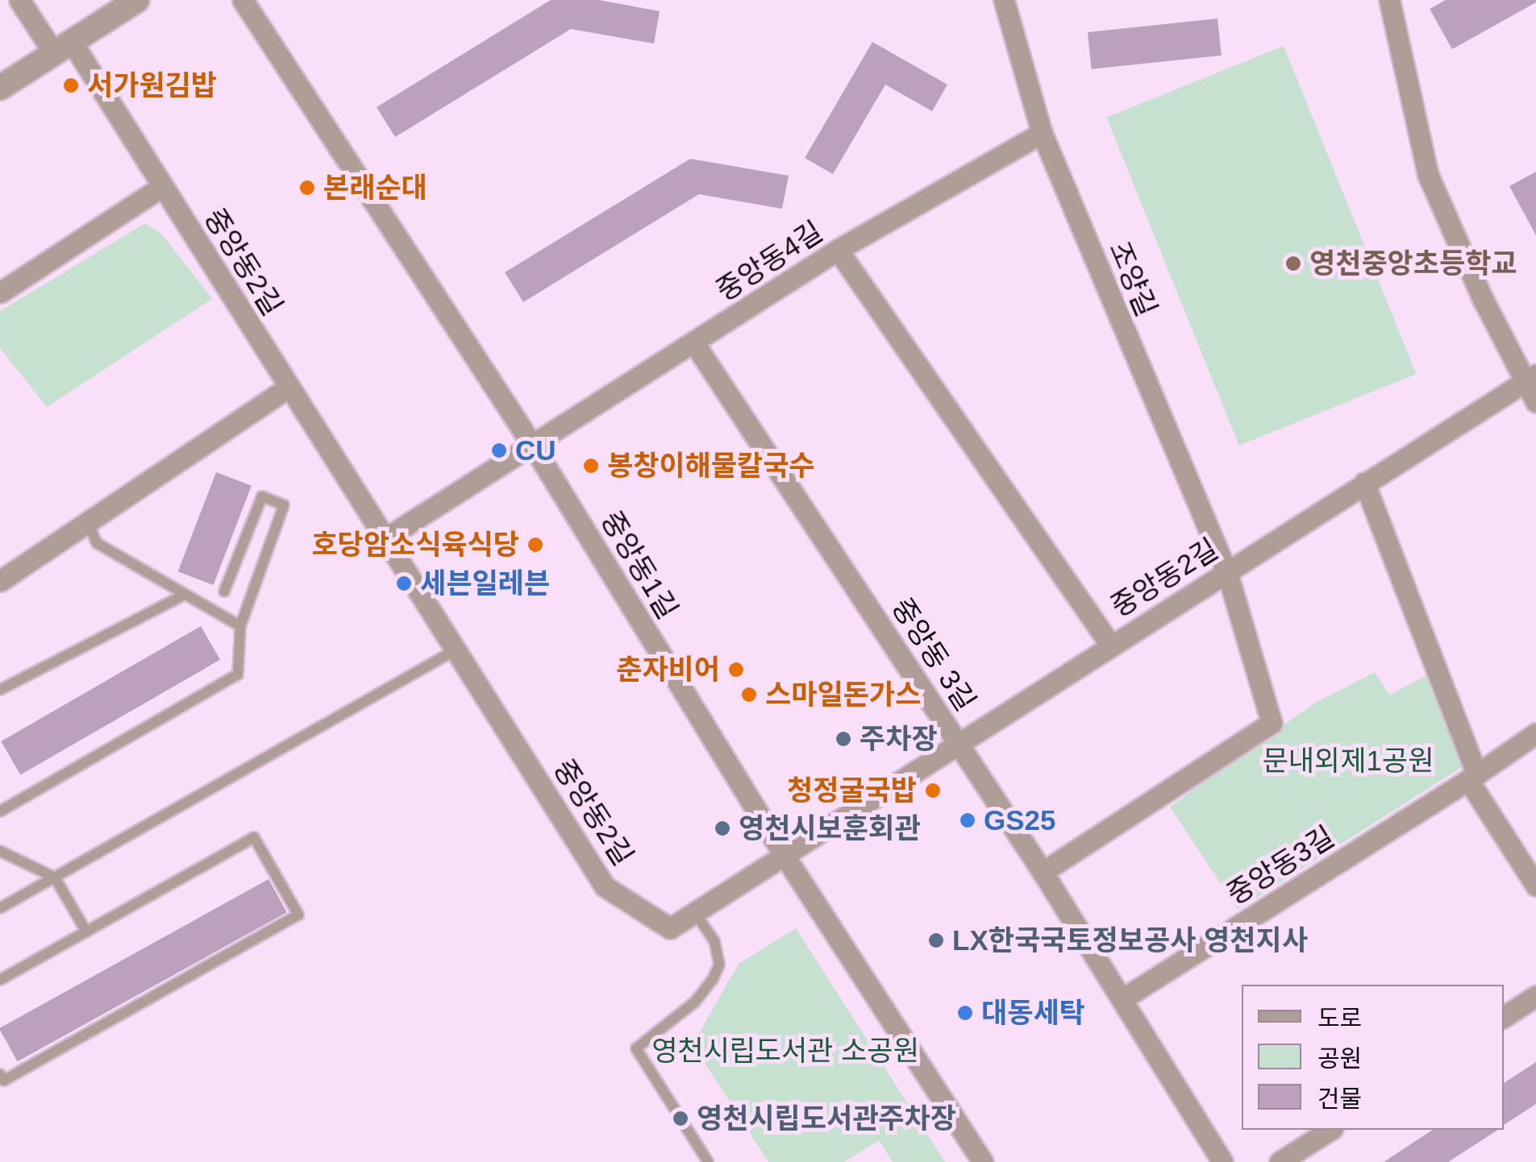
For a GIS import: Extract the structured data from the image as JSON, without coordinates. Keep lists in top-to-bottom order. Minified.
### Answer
{"streets":{"street":["중앙동4길","중앙동2길","조양길","중앙동1길","중앙동 3길","중앙동3길"]},"crossings":[["중앙동4길","중앙동2길"],["중앙동4길","조양길"],["중앙동4길","중앙동1길"],["중앙동4길","중앙동 3길"],["중앙동2길","조양길"],["중앙동2길","중앙동1길"],["중앙동2길","중앙동 3길"],["조양길","중앙동 3길"],["중앙동 3길","중앙동3길"]],"parks":["문내외제1공원","영천시립도서관 소공원"],"places":["서가원김밥","본래순대","영천중앙초등학교","CU","봉창이해물칼국수","호당암소식육식당","세븐일레븐","춘자비어","스마일돈가스","주차장","청정굴국밥","GS25","영천시보훈회관","LX한국국토정보공사 영천지사","대동세탁","영천시립도서관주차장"],"legend":["도로","공원","건물"]}
